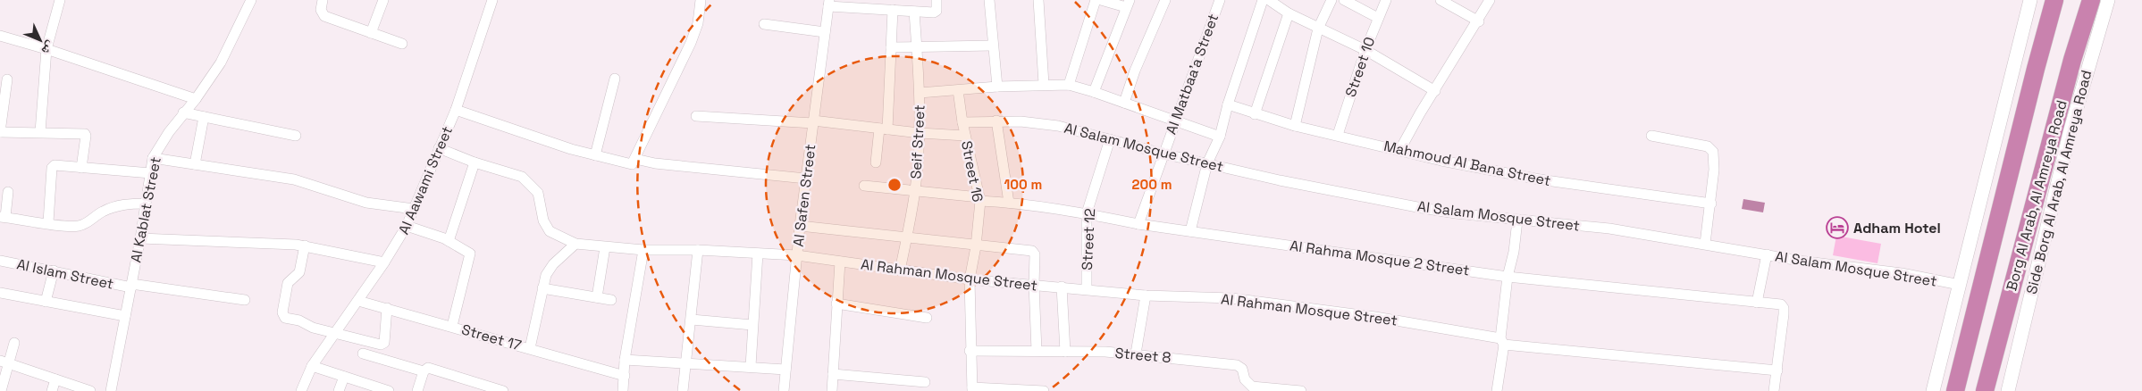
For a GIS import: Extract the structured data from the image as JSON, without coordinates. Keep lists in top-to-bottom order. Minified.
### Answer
{"streets":{"highway":["Borg Al Arab, Al Amreya Road"],"street":["Street 10","Al Matbaa'a Street","Seif Street","Al Salam Mosque Street","Mahmoud Al Bana Street","Street 16","Al Aawami Street","Side Borg Al Arab, Al Amreya Road","Al Safen Street","Al Kablat Street","Street 12","Al Rahma Mosque 2 Street","Al Islam Street","Al Rahman Mosque Street","Street 17","Street 8"]},"crossings":[["Street 10","Mahmoud Al Bana Street"],["Al Matbaa'a Street","Al Salam Mosque Street"],["Al Matbaa'a Street","Al Rahma Mosque 2 Street"],["Seif Street","Al Rahman Mosque Street"],["Al Salam Mosque Street","Street 16"],["Al Salam Mosque Street","Street 12"],["Street 16","Al Rahma Mosque 2 Street"],["Street 16","Al Rahman Mosque Street"],["Street 16","Street 8"],["Al Aawami Street","Al Rahman Mosque Street"],["Al Aawami Street","Street 17"],["Al Safen Street","Al Rahman Mosque Street"],["Al Kablat Street","Al Islam Street"],["Street 12","Al Rahma Mosque 2 Street"],["Street 12","Al Rahman Mosque Street"],["Al Rahma Mosque 2 Street","Al Rahman Mosque Street"]],"places":{"hotel":["Adham Hotel"]},"north":"bottom right","rings":["100 m","200 m"]}
